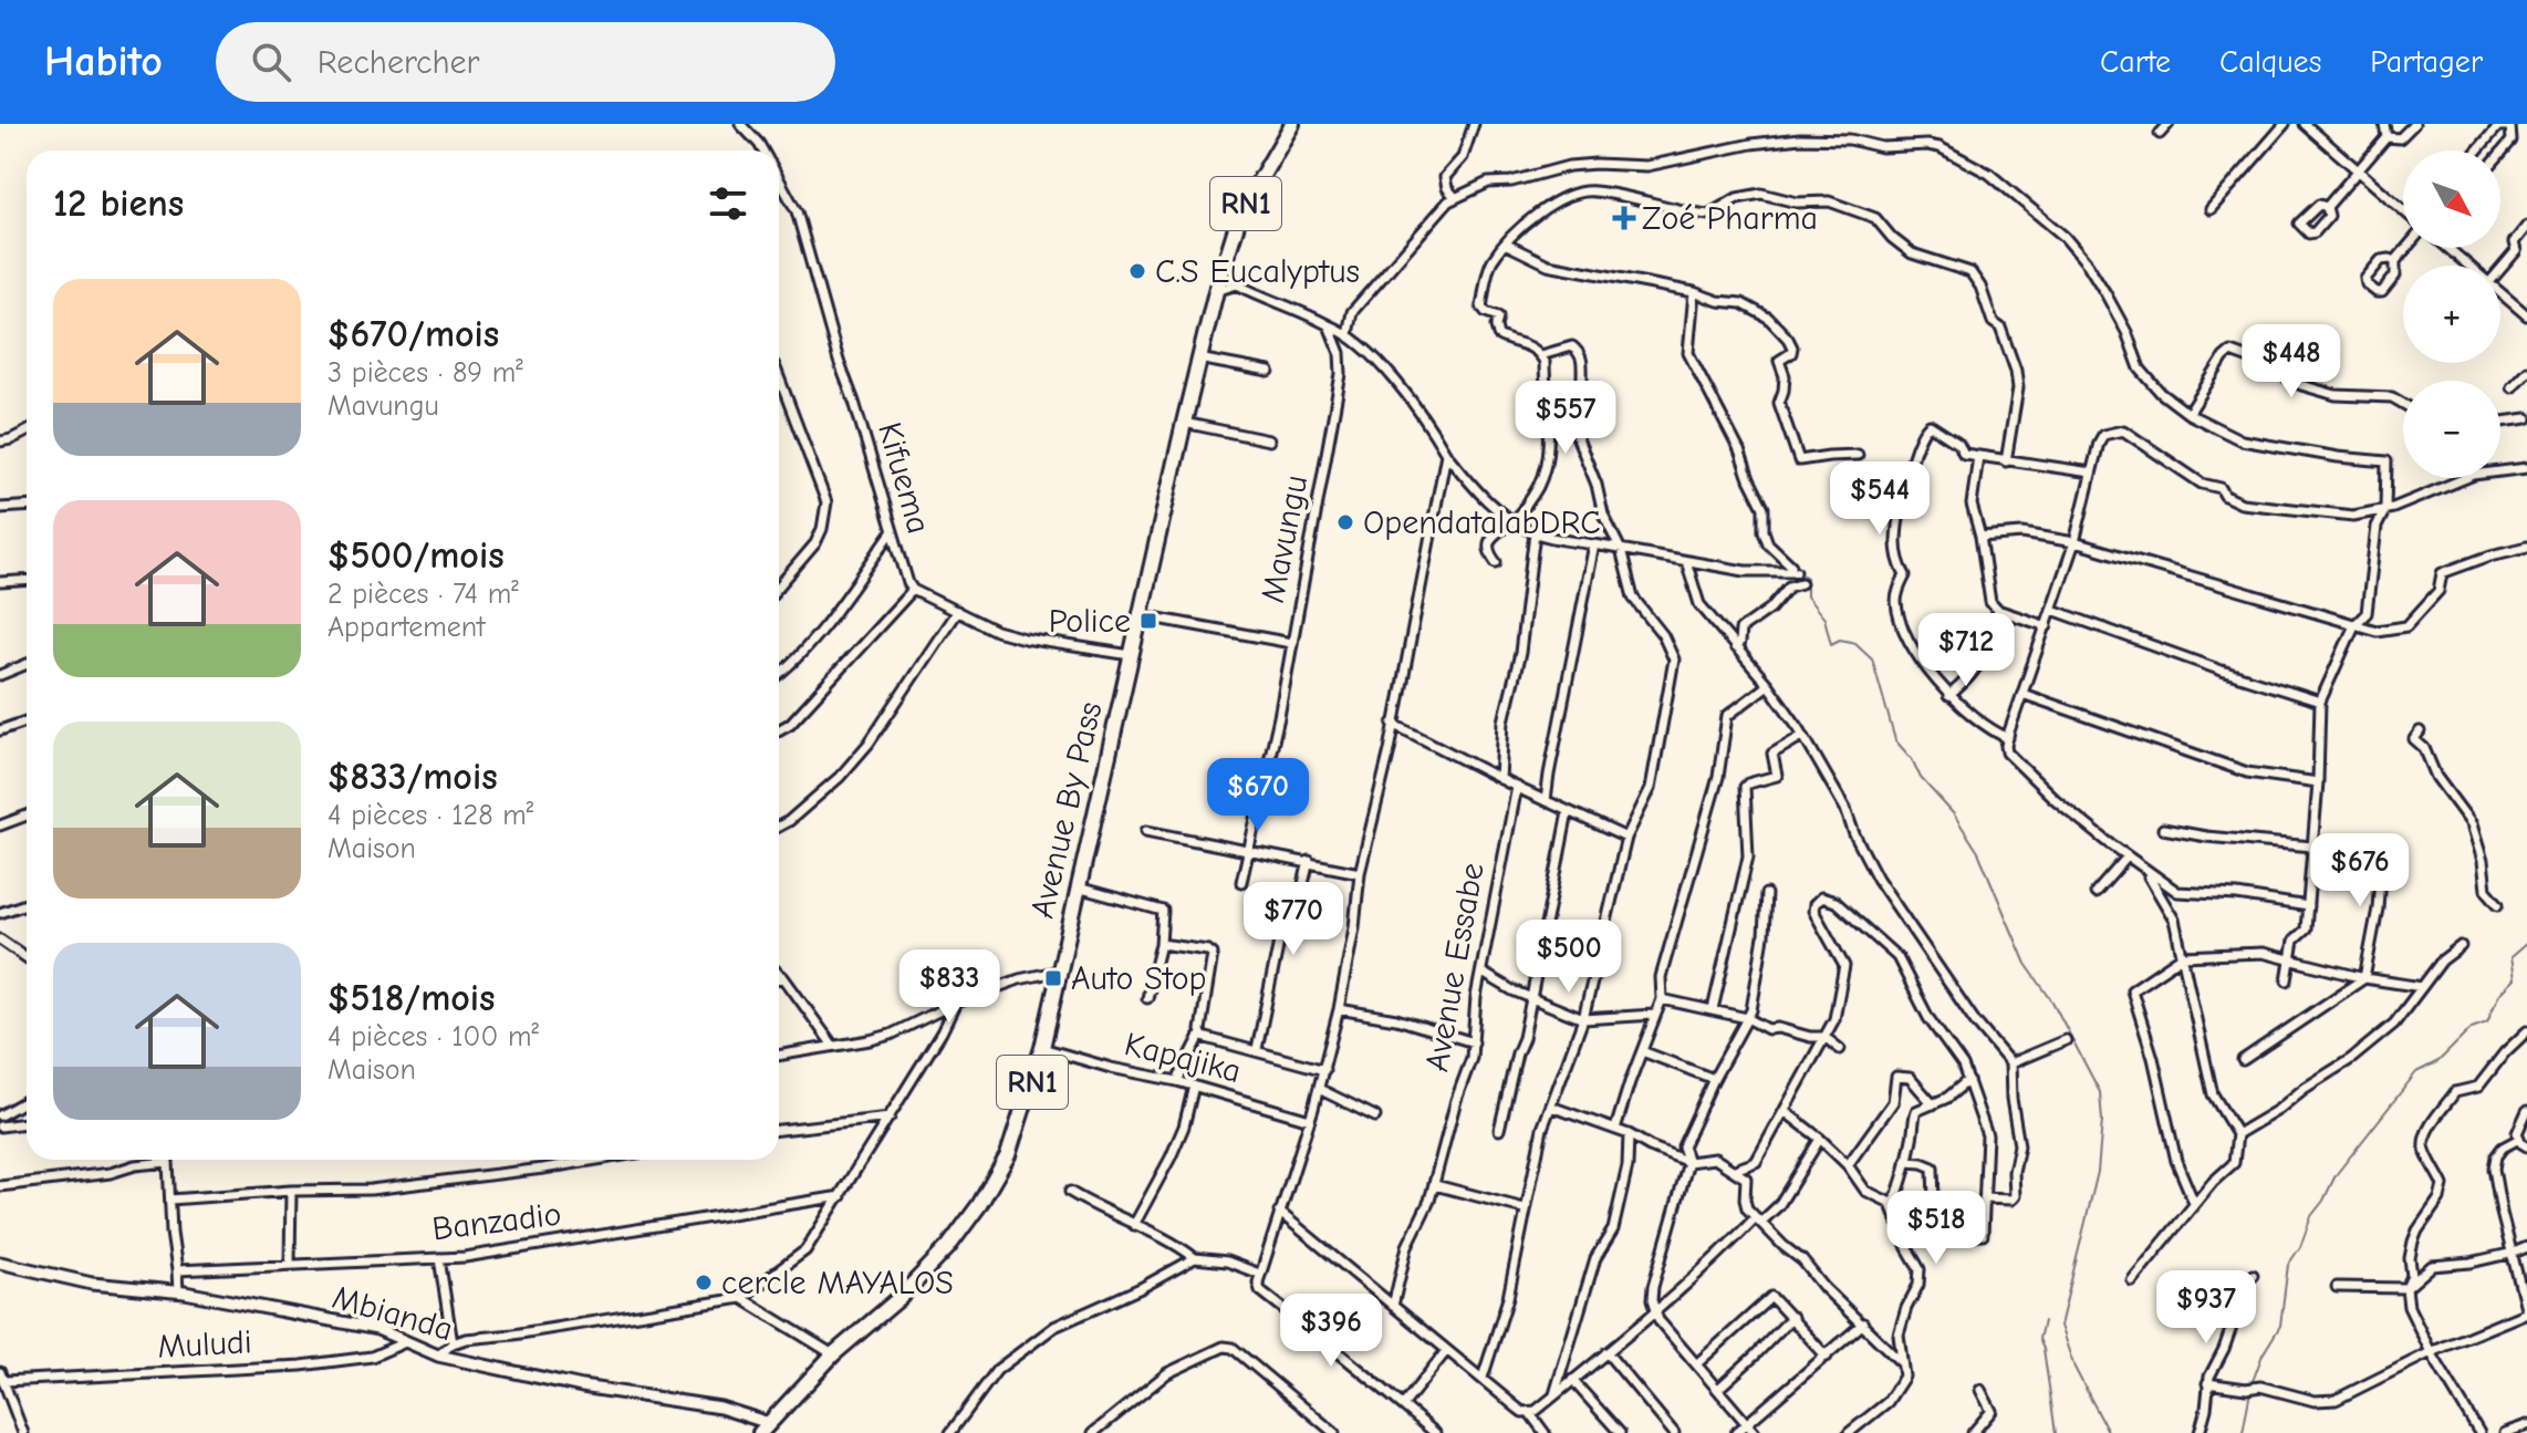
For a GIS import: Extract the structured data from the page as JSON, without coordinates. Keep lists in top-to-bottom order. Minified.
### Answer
{"streets":{"highway":["RN1","Avenue By Pass"],"street":["Kifuema","Mavungu","Avenue Essabe","Kapajika","Banzadio","Mbianda","Muludi"]},"crossings":[["Avenue By Pass","Kapajika"],["Avenue By Pass","Mbianda"],["Mbianda","Muludi"]],"places":{"health":["Zoé Pharma"],"other":["C.S Eucalyptus","OpendatalabDRC","cercle MAYALOS"],"transit":["Police","Auto Stop"]},"north":"bottom right","page":{"header":"Habito","search":"Rechercher","nav":["Carte","Calques","Partager"],"map_buttons":["+","−"],"heading":"12 biens","list":[{"name":"$670/mois","note":"3 pièces · 89 m² · Mavungu"},{"name":"$500/mois","note":"2 pièces · 74 m² · Appartement"},{"name":"$833/mois","note":"4 pièces · 128 m² · Maison"},{"name":"$518/mois","note":"4 pièces · 100 m² · Maison"}],"price":["$448","$557","$544","$712","$670","$676","$770","$500","$833","$518","$937","$396"]}}
